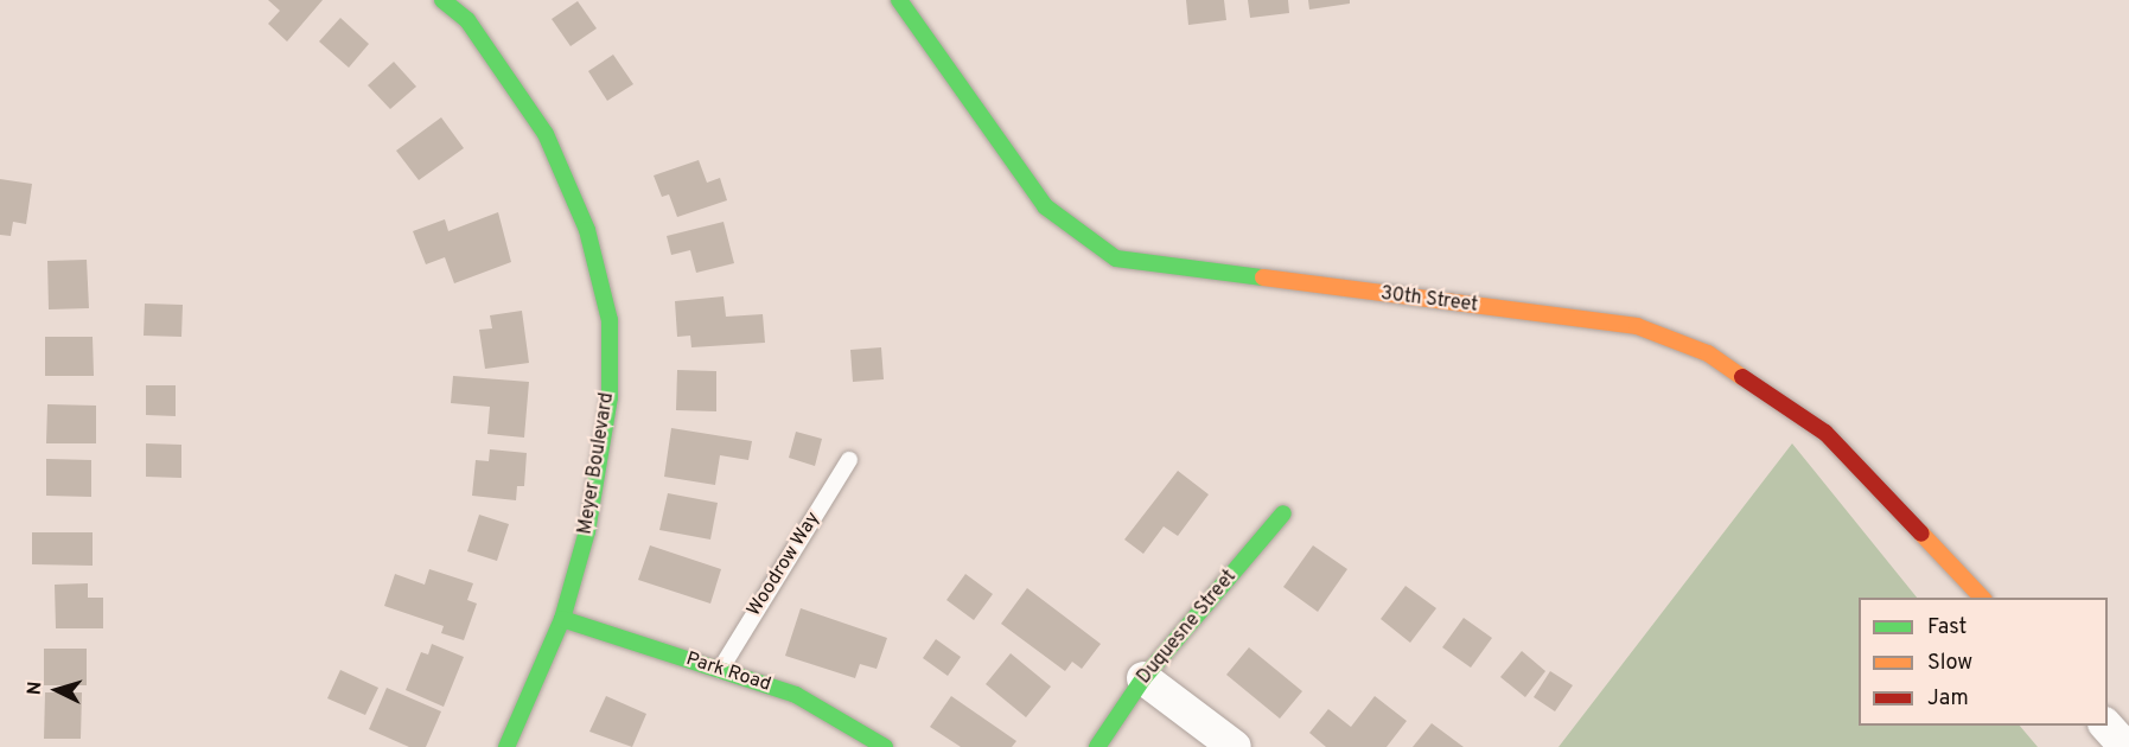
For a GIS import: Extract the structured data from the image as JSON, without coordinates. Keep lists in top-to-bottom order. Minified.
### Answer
{"streets":{"street":["30th Street","Meyer Boulevard","Duquesne Street","Park Road"],"lane":["Woodrow Way"]},"crossings":[["Meyer Boulevard","Park Road"],["Woodrow Way","Park Road"]],"legend":["Fast","Slow","Jam"],"north":"left"}
